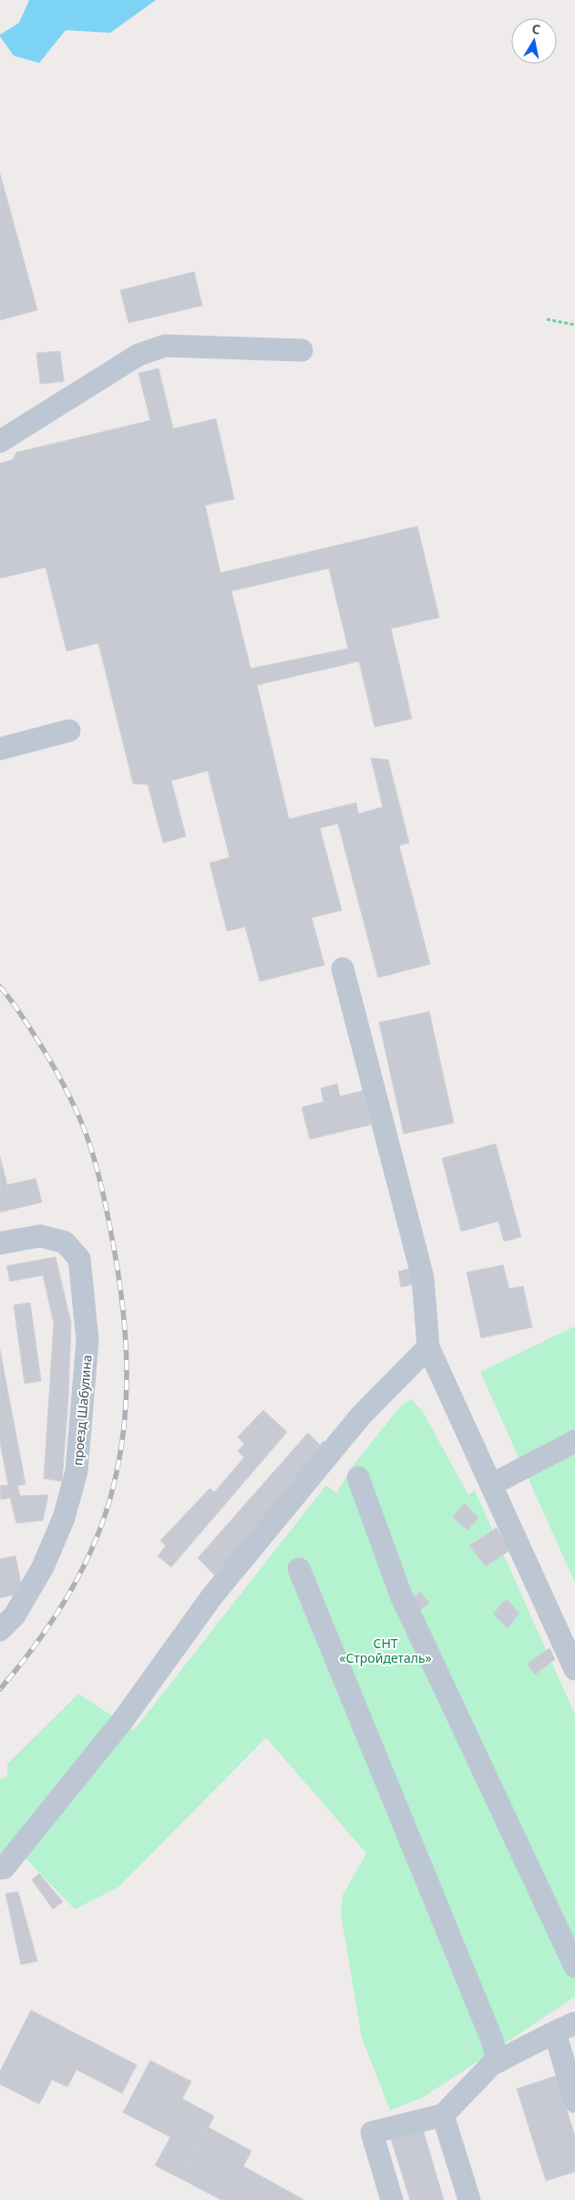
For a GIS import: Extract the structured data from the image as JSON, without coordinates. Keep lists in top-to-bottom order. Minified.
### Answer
{"streets":{"street":["проезд Шабулина"]},"parks":["СНТ «Стройдеталь»"],"north":"top"}
